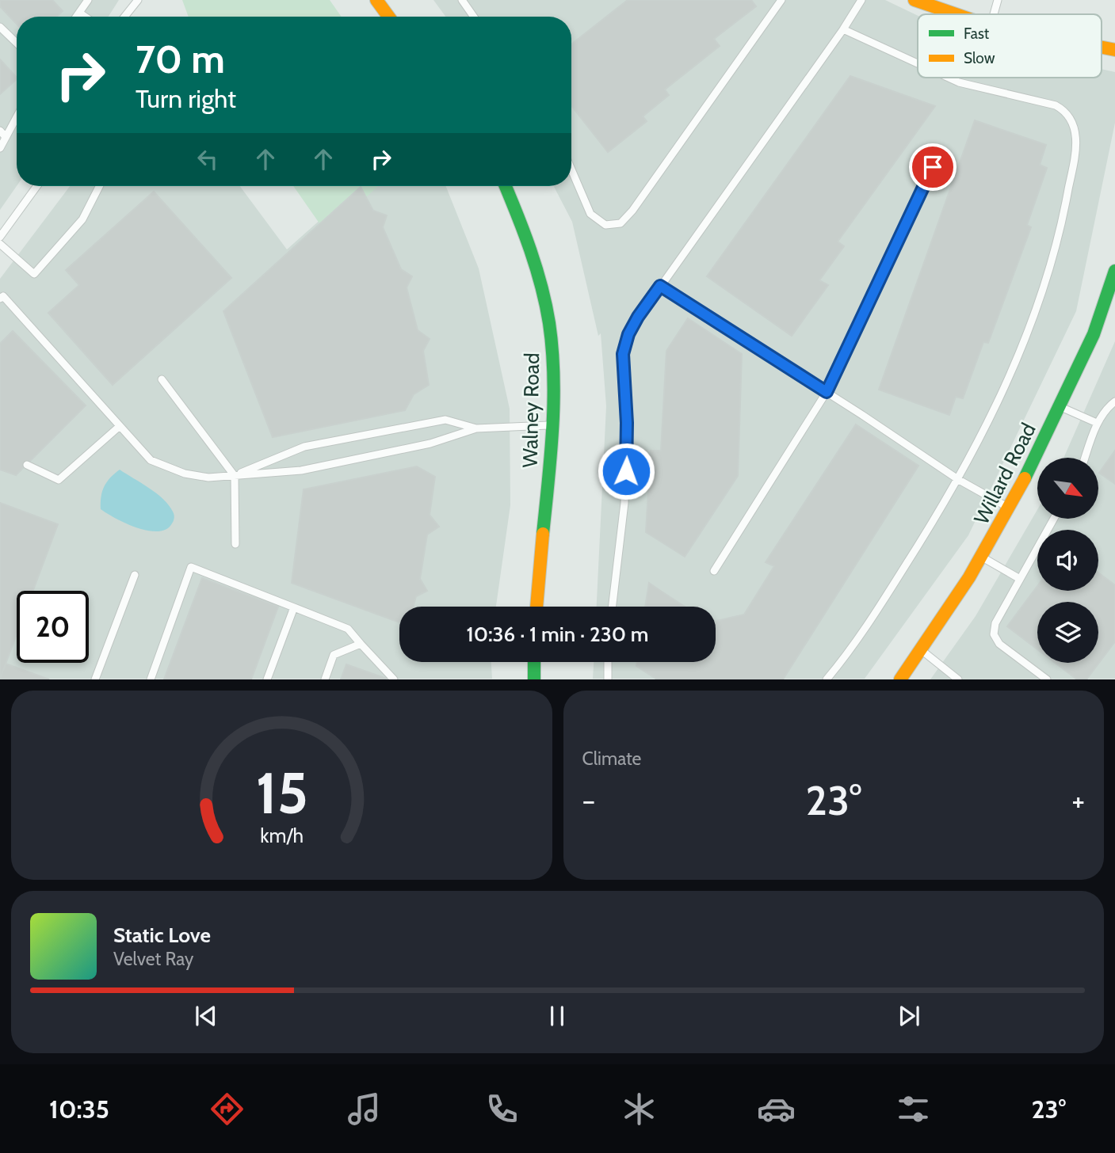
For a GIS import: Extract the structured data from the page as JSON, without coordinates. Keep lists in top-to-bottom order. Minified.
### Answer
{"streets":{"main road":["Walney Road","Willard Road"]},"legend":["Fast","Slow"],"north":"bottom right","page":{"turn":["70 m","Turn right"],"limit":"20","trip":"10:36 · 1 min · 230 m","tile":"Climate","heat":["−","23°","+"],"song":["Static Love","Velvet Ray"],"tabs":["10:35","23°"],"gauge":["15","km/h"]}}
